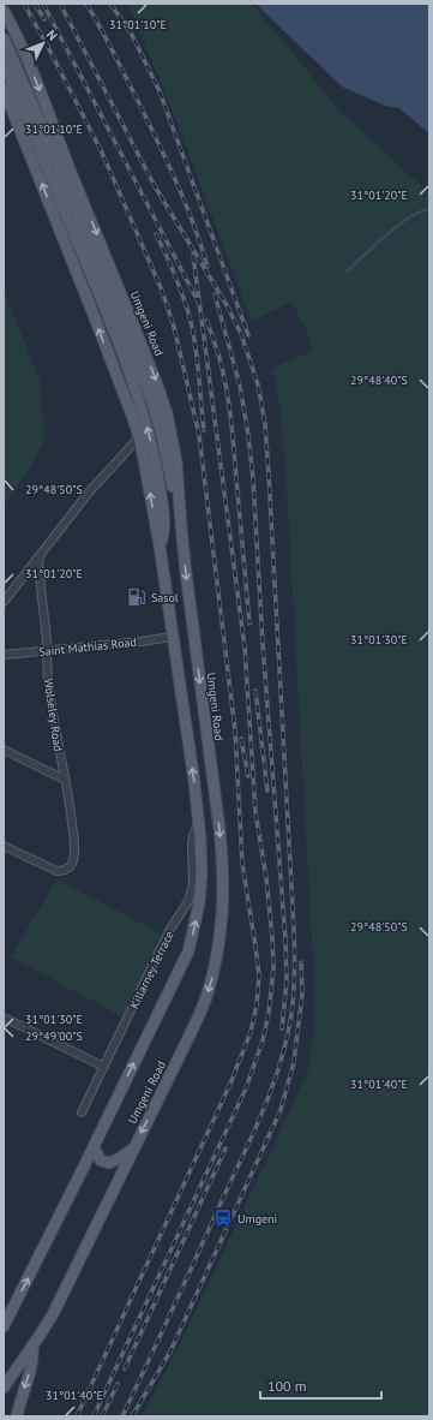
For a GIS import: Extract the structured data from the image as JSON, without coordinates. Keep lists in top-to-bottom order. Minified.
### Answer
{"streets":{"main road":["Umgeni Road"],"street":["Saint Mathias Road","Wolseley Road","Killarney Terrace"]},"crossings":[["Umgeni Road","Saint Mathias Road"],["Umgeni Road","Killarney Terrace"],["Saint Mathias Road","Wolseley Road"]],"places":{"fuel station":["Sasol"],"station":["Umgeni"]},"scale_bar":"100 m","north":"top right","coordinates":["31°01'10\"E","31°01'20\"E","29°48'40\"S","29°48'50\"S","31°01'30\"E","29°49'00\"S","31°01'40\"E"]}
